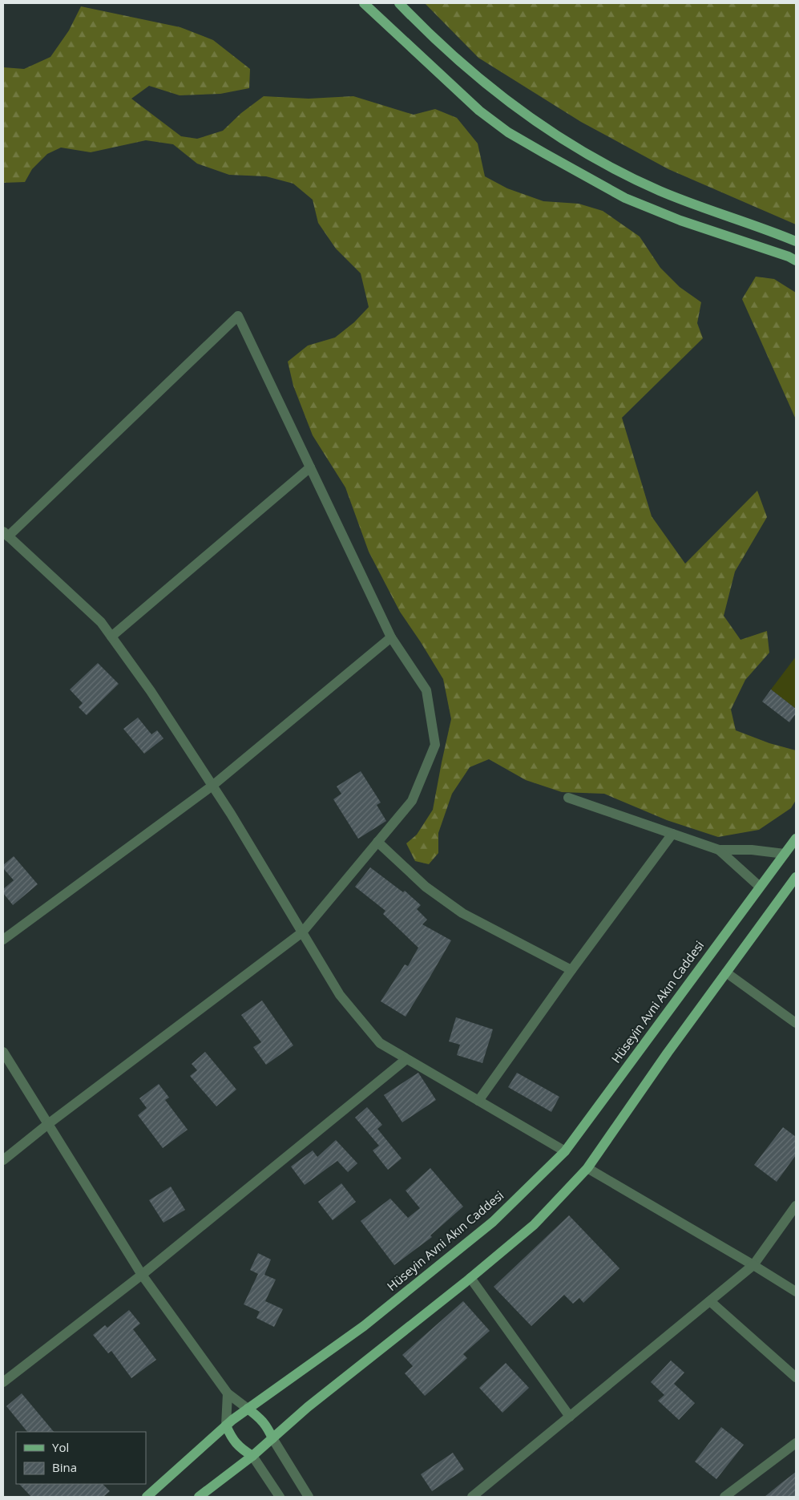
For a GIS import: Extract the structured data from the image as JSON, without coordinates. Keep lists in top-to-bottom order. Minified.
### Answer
{"streets":{"main road":["Hüseyin Avni Akın Caddesi"]},"legend":["Yol","Bina"]}
